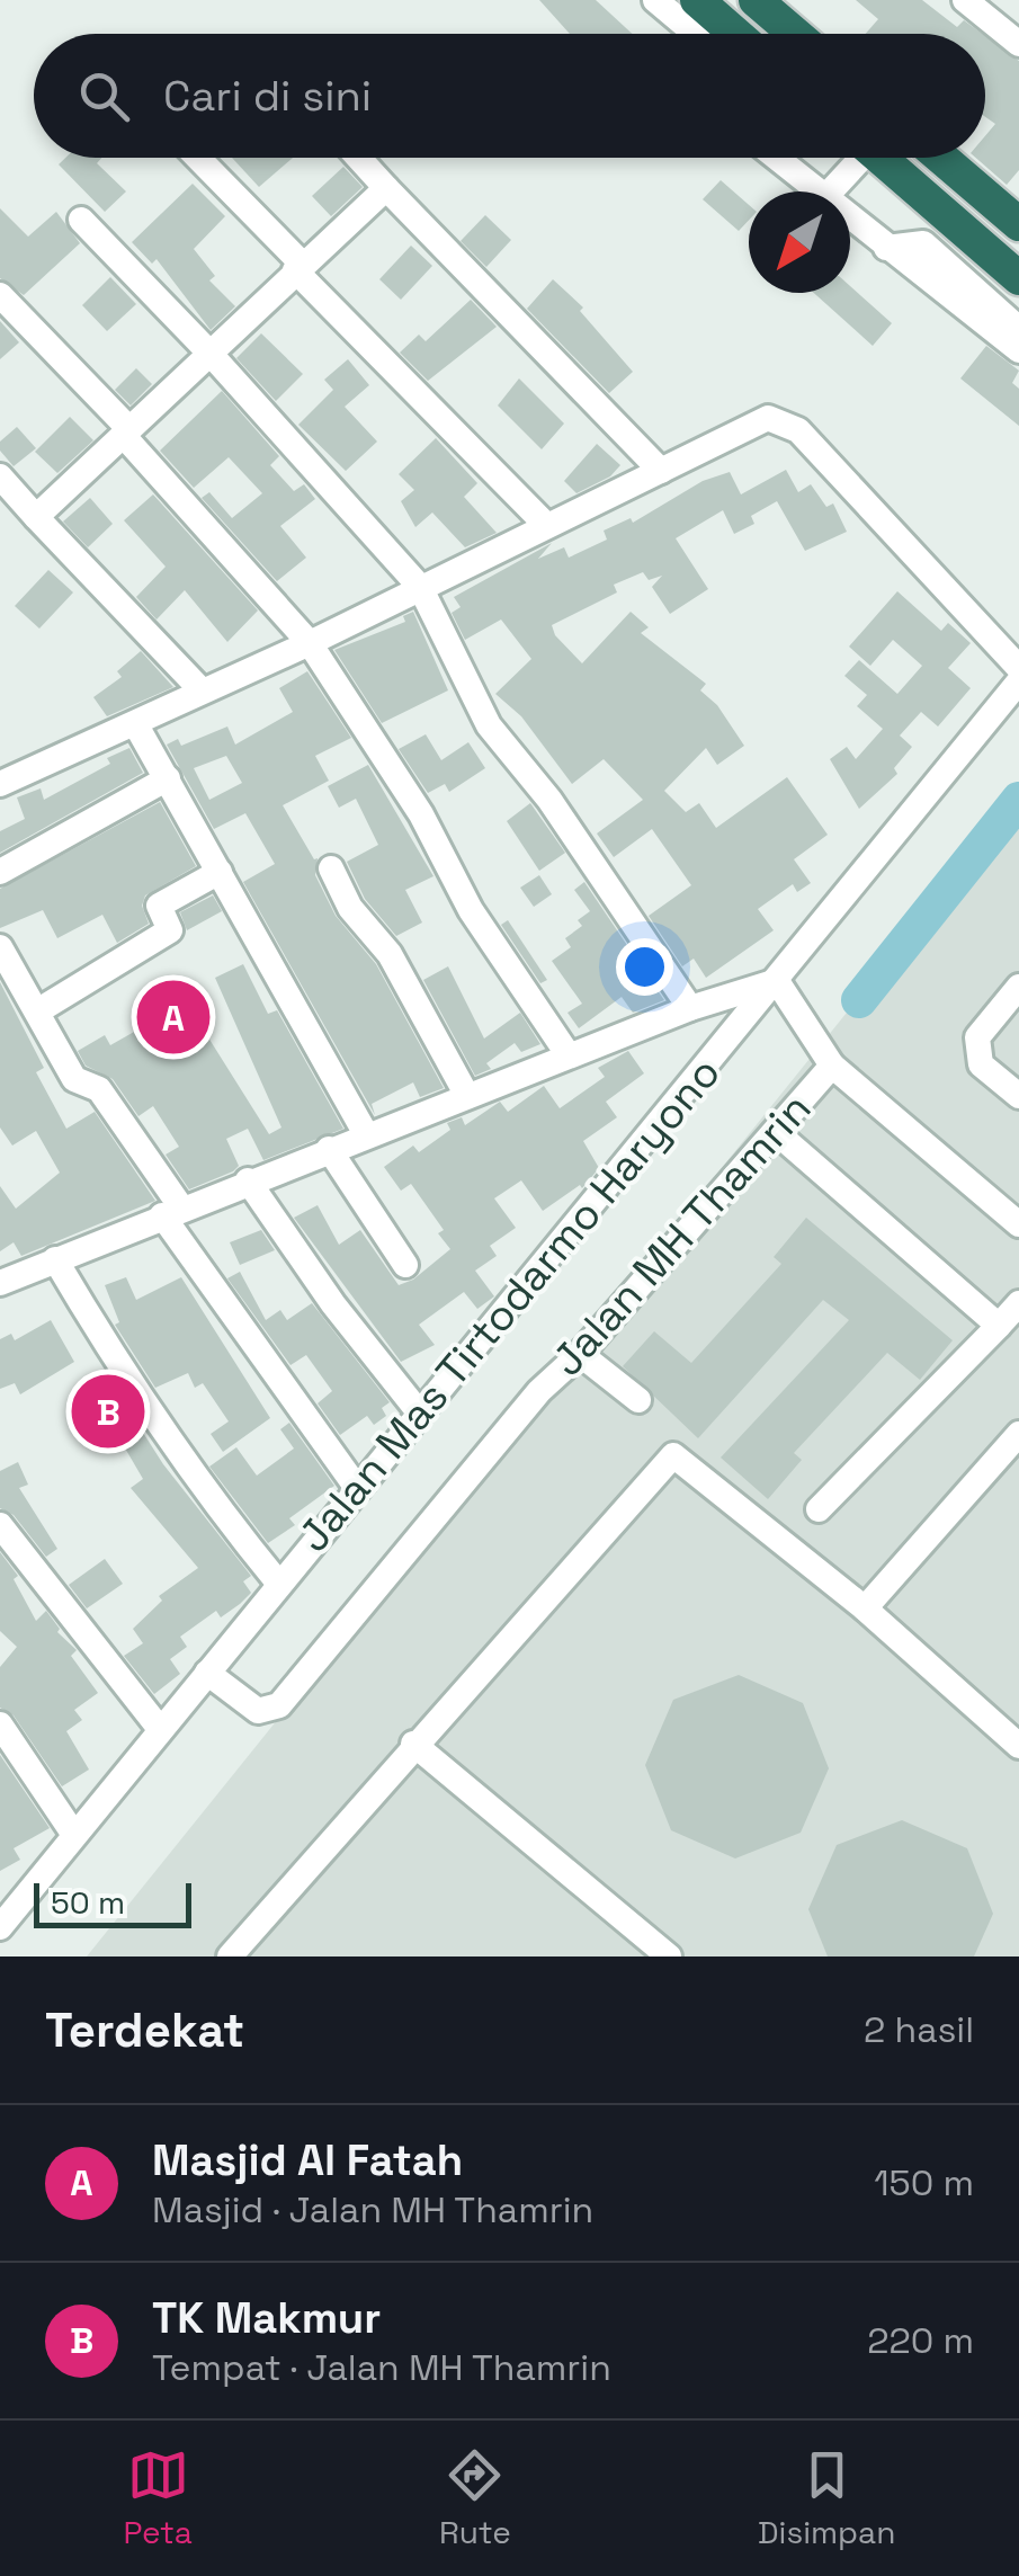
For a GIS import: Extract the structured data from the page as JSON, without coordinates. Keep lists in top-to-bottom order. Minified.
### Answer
{"streets":{"street":["Jalan MH Thamrin","Jalan Mas Tirtodarmo Haryono"]},"crossings":[["Jalan MH Thamrin","Jalan Mas Tirtodarmo Haryono"]],"scale_bar":"50 m","north":"bottom left","page":{"search":"Cari di sini","pins":["A","B"],"scale":"50 m","heading":["Terdekat","2 hasil"],"list":[{"mark":"A","name":"Masjid Al Fatah","note":"Masjid · Jalan MH Thamrin","value":"150 m"},{"mark":"B","name":"TK Makmur","note":"Tempat · Jalan MH Thamrin","value":"220 m"}],"nav":["Peta","Rute","Disimpan"]}}
